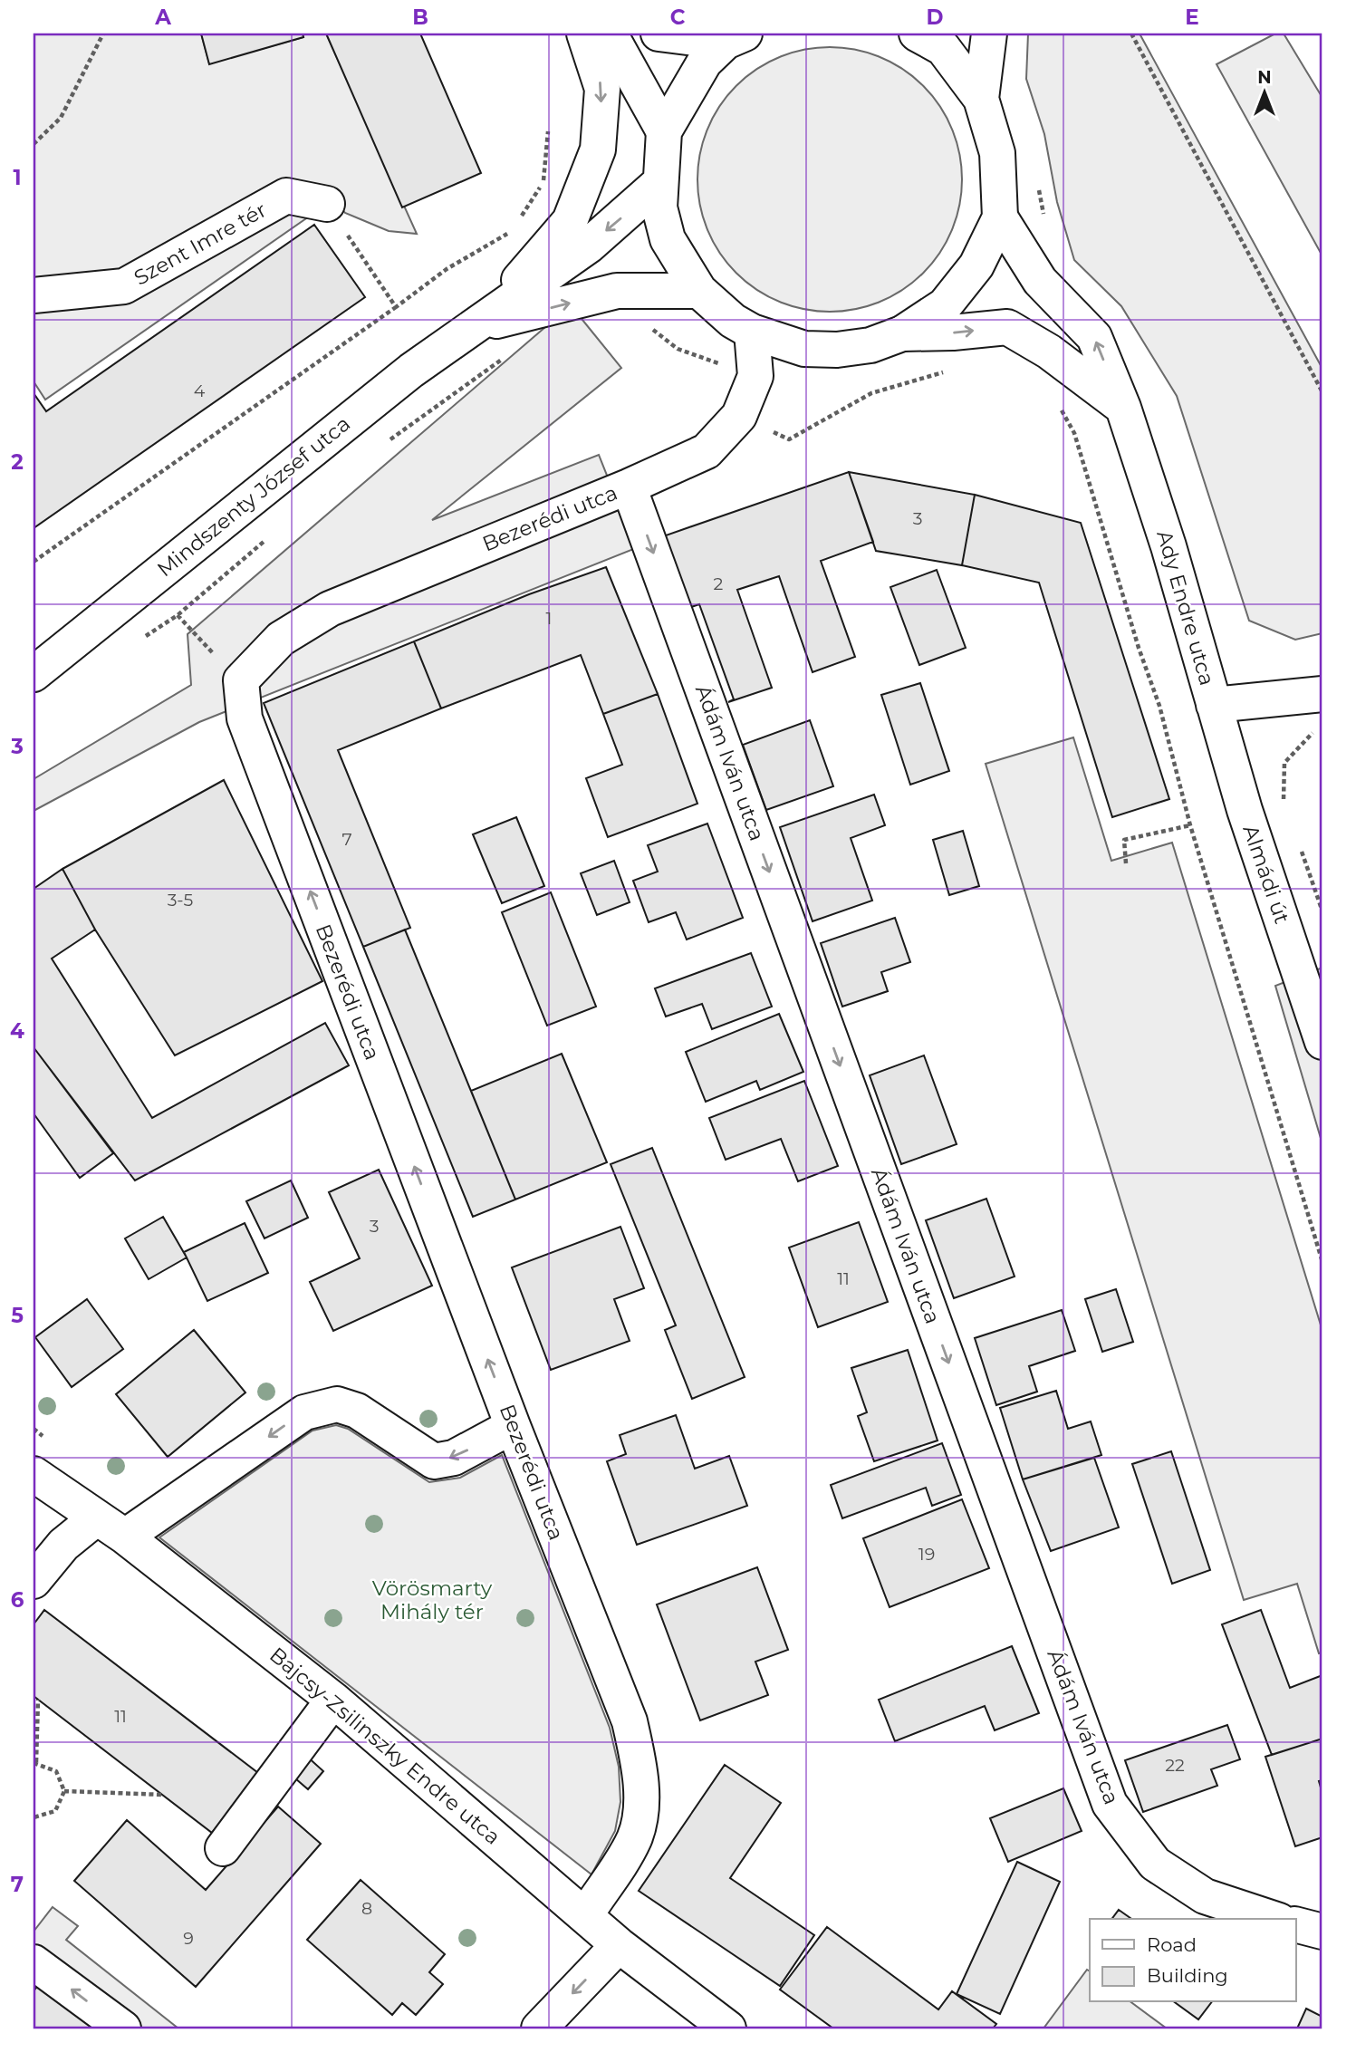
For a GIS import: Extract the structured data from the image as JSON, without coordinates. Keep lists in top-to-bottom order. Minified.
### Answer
{"streets":{"street":["Szent Imre tér","Mindszenty József utca","Bezerédi utca","Ady Endre utca","Ádám Iván utca","Almádi út","Bajcsy-Zsilinszky Endre utca"]},"crossings":[["Bezerédi utca","Ádám Iván utca"],["Bezerédi utca","Bajcsy-Zsilinszky Endre utca"],["Ady Endre utca","Almádi út"]],"one_way":["Bezerédi utca","Ádám Iván utca"],"parks":["Vörösmarty Mihály tér"],"house_numbers":["4","3","2","1","7","3-5","3","11","19","11","22","8","9"],"legend":["Road","Building"],"north":"top","grid":{"columns":["A","B","C","D","E"],"rows":["1","2","3","4","5","6","7"]}}
